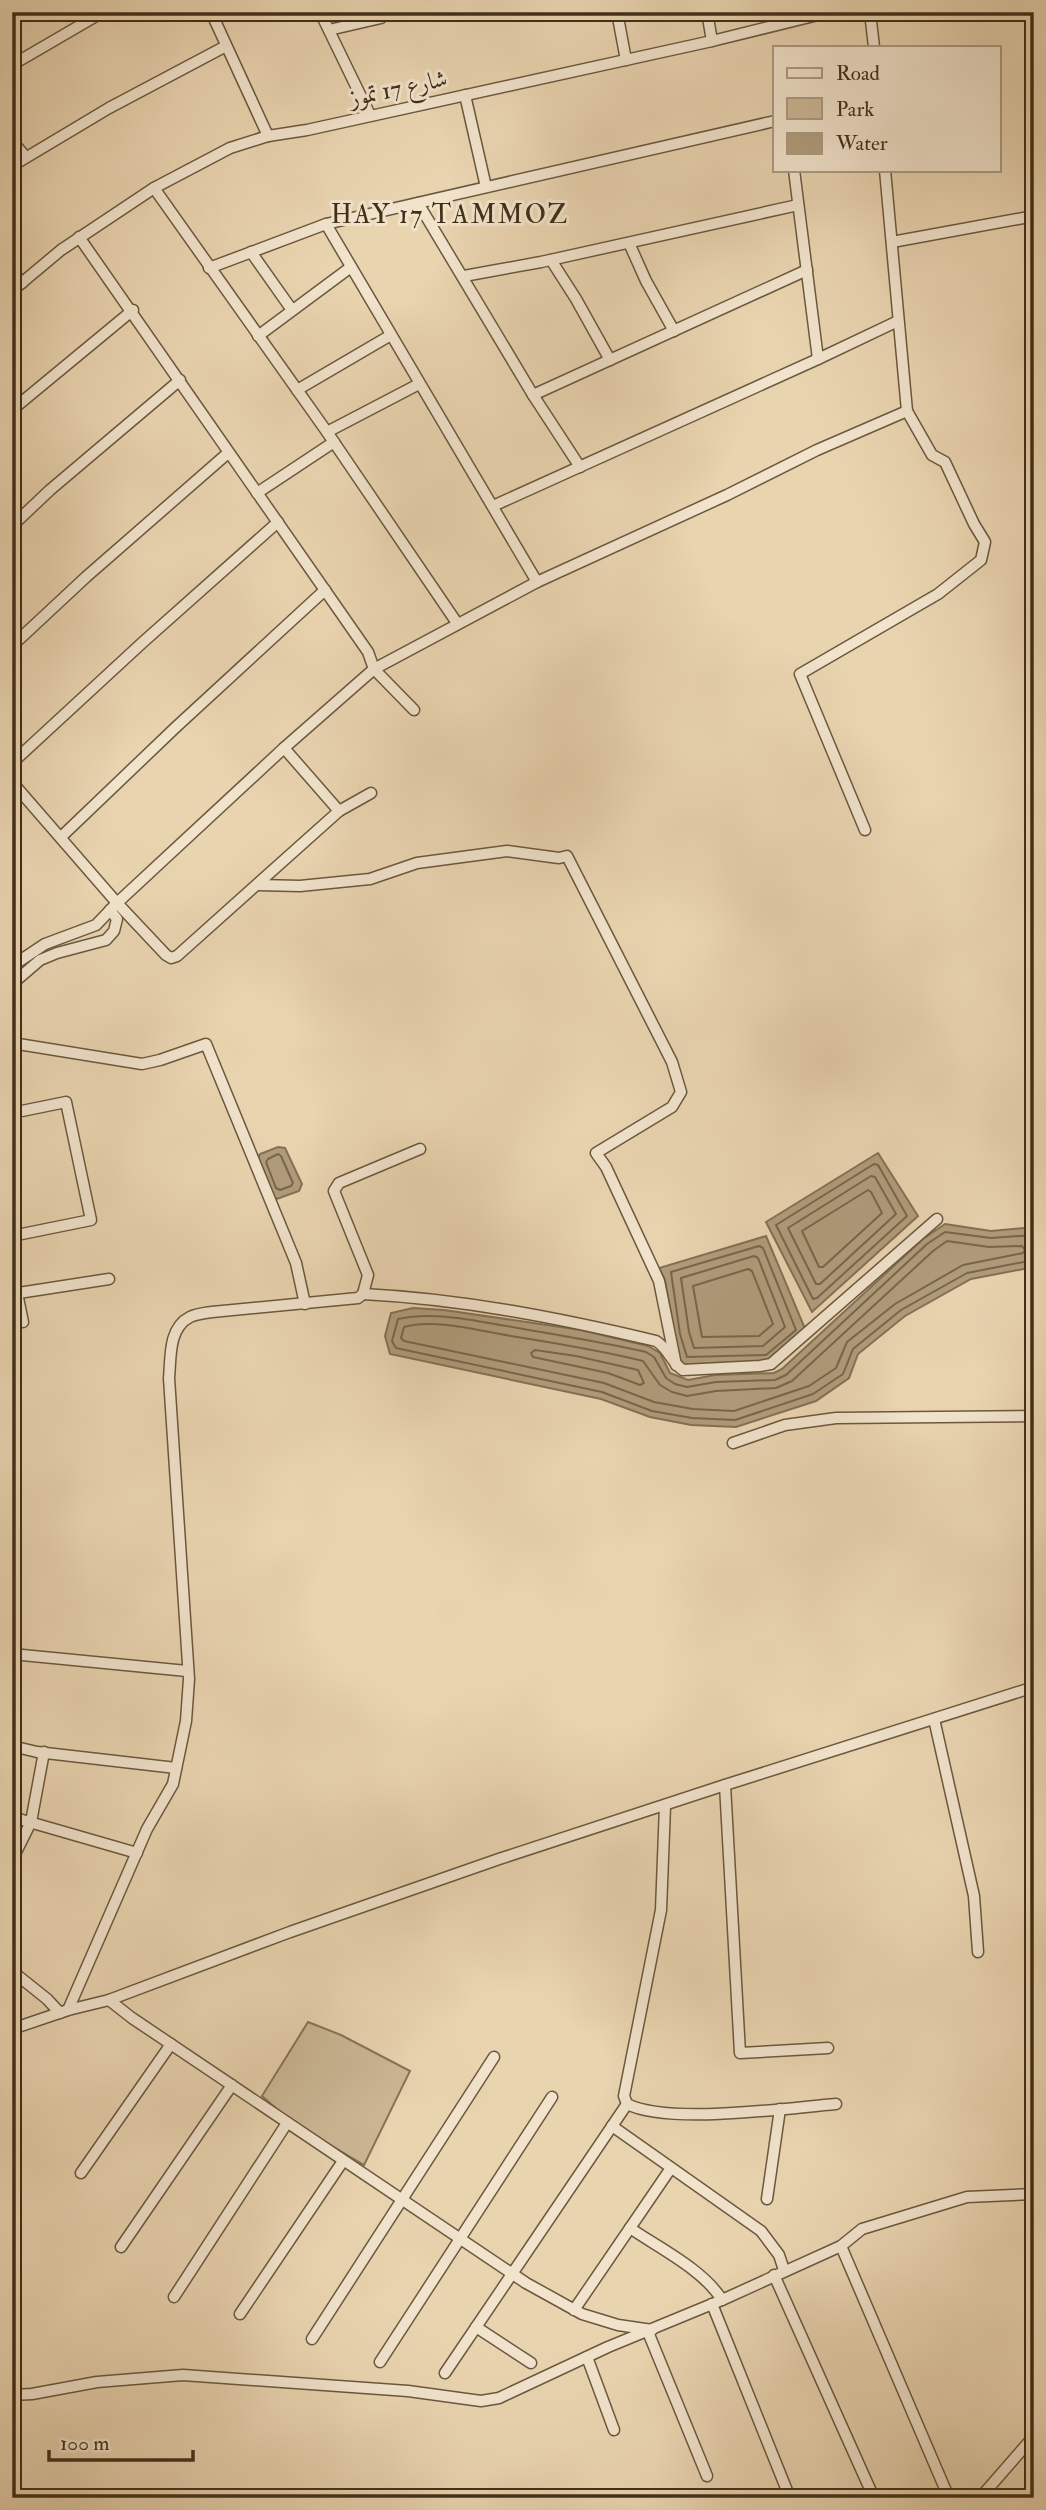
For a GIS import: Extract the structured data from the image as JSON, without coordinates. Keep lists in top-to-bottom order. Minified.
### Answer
{"streets":{"street":["شارع 17 تموز"]},"districts":["HAY 17 TAMMOZ"],"legend":["Road","Park","Water"],"scale_bar":"100 m"}
